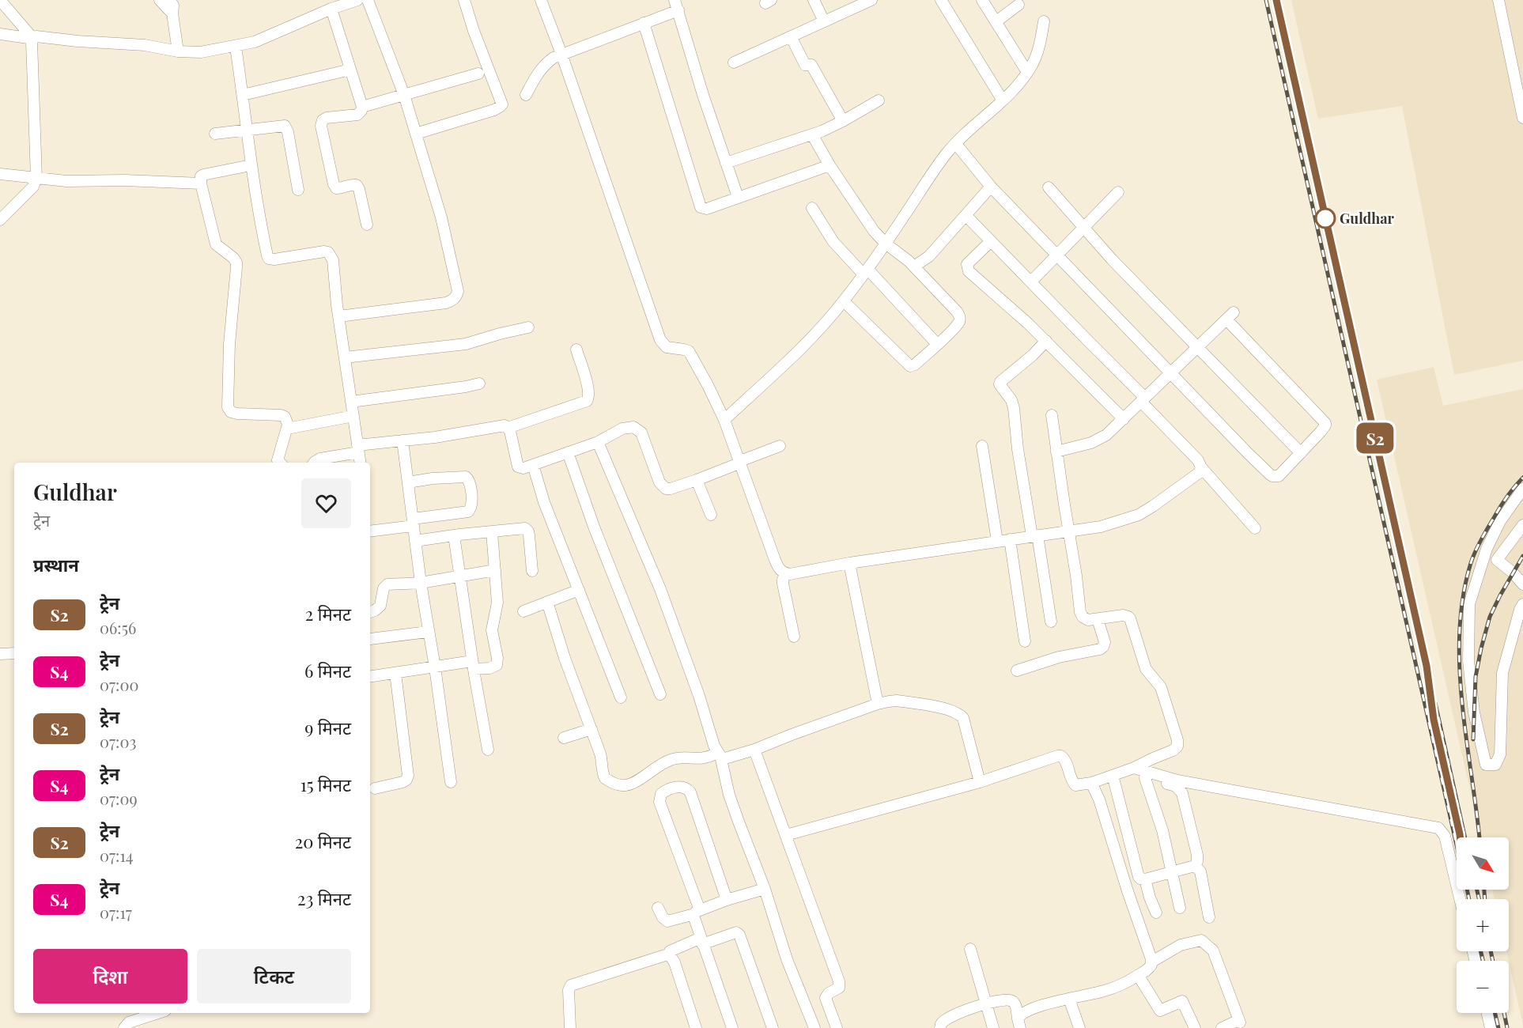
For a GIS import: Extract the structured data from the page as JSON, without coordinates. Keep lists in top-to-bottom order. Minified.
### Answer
{"places":["Guldhar"],"north":"bottom right","page":{"on_map":"S2","heading":[["Guldhar","ट्रेन"],"प्रस्थान"],"list":[{"mark":"S2","name":"ट्रेन","note":"06:56","value":"2 मिनट"},{"mark":"S4","name":"ट्रेन","note":"07:00","value":"6 मिनट"},{"mark":"S2","name":"ट्रेन","note":"07:03","value":"9 मिनट"},{"mark":"S4","name":"ट्रेन","note":"07:09","value":"15 मिनट"},{"mark":"S2","name":"ट्रेन","note":"07:14","value":"20 मिनट"},{"mark":"S4","name":"ट्रेन","note":"07:17","value":"23 मिनट"}],"map_buttons":["+","−"],"buttons":["दिशा","टिकट"]}}
